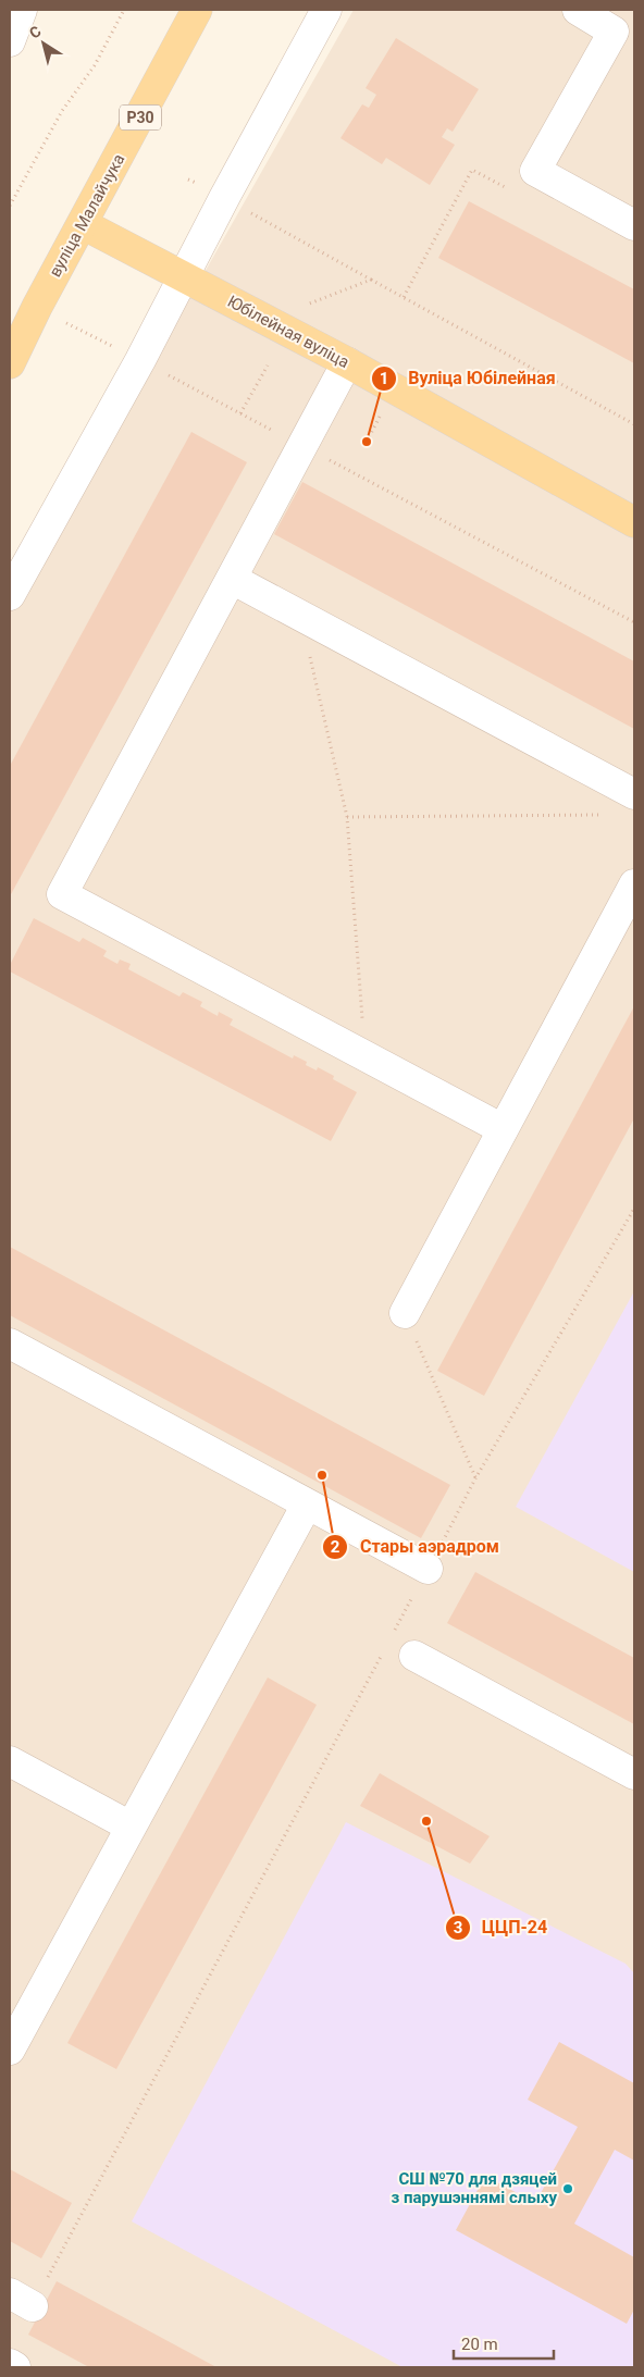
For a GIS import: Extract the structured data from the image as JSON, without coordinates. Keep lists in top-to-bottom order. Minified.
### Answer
{"streets":{"main road":["Р30","вуліца Малайчука","Юбілейная вуліца"]},"crossings":[["вуліца Малайчука","Юбілейная вуліца"]],"places":["Вуліца Юбілейная","Стары аэрадром","ЦЦП-24","СШ №70 для дзяцей з парушэннямі слыху"],"scale_bar":"20 m","north":"top left"}
